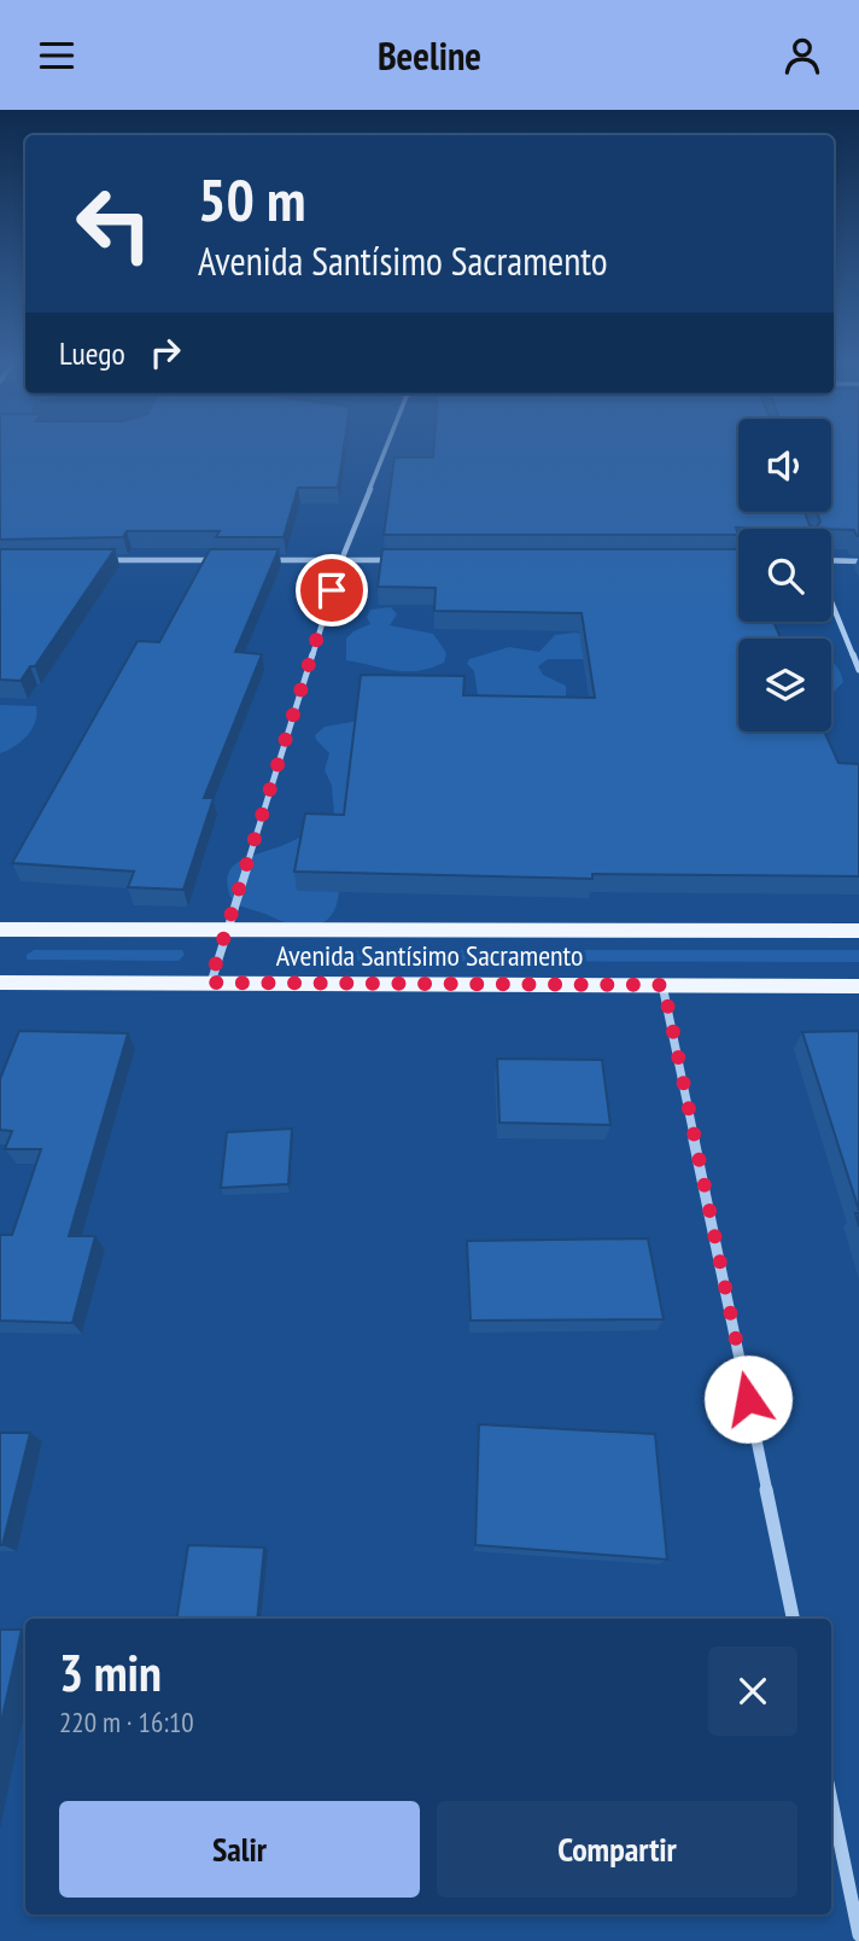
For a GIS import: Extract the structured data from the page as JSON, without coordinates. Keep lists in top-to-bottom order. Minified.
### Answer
{"streets":{"main road":["Avenida Santísimo Sacramento"]},"page":{"header":"Beeline","turn":["50 m","Avenida Santísimo Sacramento"],"then":"Luego","heading":["3 min","220 m · 16:10"],"buttons":["Salir","Compartir"]}}
